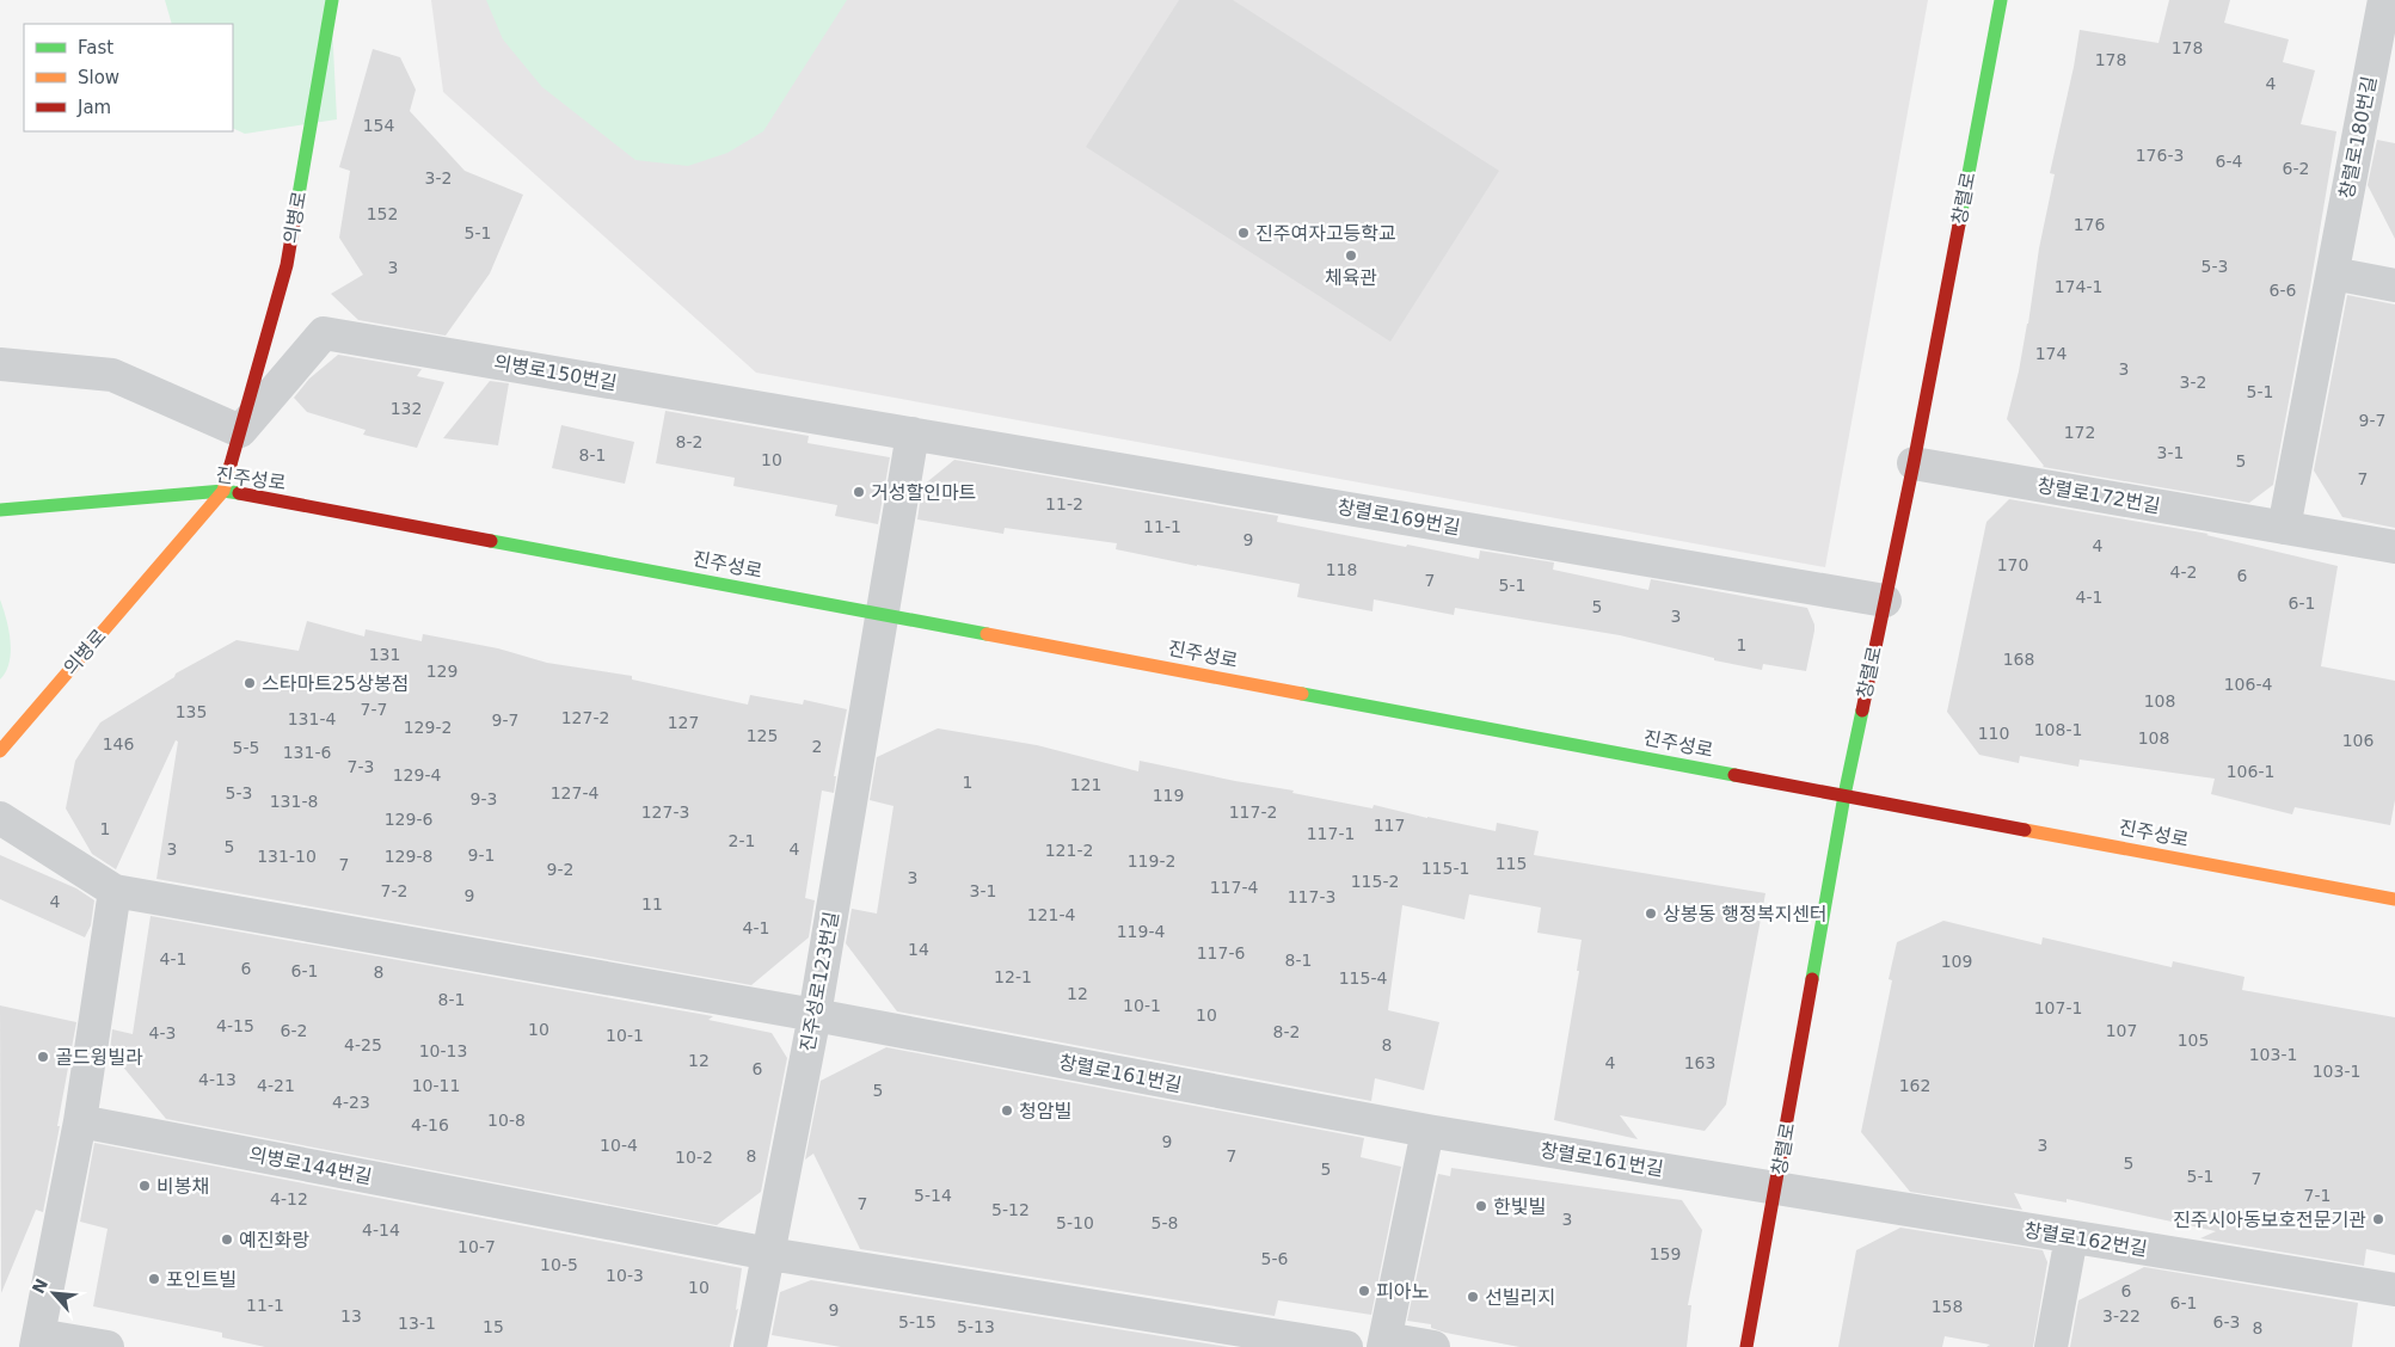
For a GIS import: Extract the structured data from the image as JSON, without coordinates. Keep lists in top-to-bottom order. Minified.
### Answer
{"streets":{"main road":["창렬로","의병로","진주성로"],"street":["창렬로180번길","의병로150번길","창렬로172번길","창렬로169번길","진주성로123번길","창렬로161번길","의병로144번길","창렬로162번길"]},"crossings":[["창렬로","진주성로"],["창렬로","창렬로172번길"],["창렬로","창렬로169번길"],["창렬로","창렬로161번길"],["창렬로","창렬로162번길"],["의병로","의병로150번길"],["의병로","진주성로"],["의병로150번길","창렬로169번길"],["의병로150번길","진주성로123번길"],["진주성로","진주성로123번길"],["창렬로169번길","진주성로123번길"],["진주성로123번길","창렬로161번길"],["진주성로123번길","의병로144번길"],["창렬로161번길","창렬로162번길"]],"places":["진주여자고등학교","체육관","거성할인마트","스타마트25상봉점","상봉동 행정복지센터","골드윙빌라","청암빌","비봉채","한빛빌","진주시아동보호전문기관","예진화랑","포인트빌","피아노","선빌리지"],"house_numbers":["178","178","4","154","176-3","6-4","6-2","3-2","152","176","5-1","5-3","3","174-1","6-6","174","3","3-2","5-1","132","9-7","172","8-2","3-1","8-1","10","5","7","11-2","11-1","9","4","170","118","4-2","6","7","5-1","4-1","6-1","5","3","1","131","168","129","106-4","108","7-7","135","127-2","131-4","9-7","127","129-2","108-1","110","125","108","106","146","2","5-5","131-6","7-3","106-1","129-4","1","121","5-3","127-4","119","9-3","131-8","127-3","117-2","129-6","117","1","117-1","2-1","5","3","4","121-2","9-1","131-10","129-8","119-2","115","7","115-1","9-2","3","115-2","117-4","7-2","3-1","9","117-3","4","11","121-4","4-1","119-4","14","117-6","4-1","8-1","109","6","6-1","8","12-1","115-4","12","8-1","10-1","107-1","10","4-15","10","6-2","107","8-2","4-3","10-1","105","4-25","8","10-13","103-1","12","4","163","6","103-1","4-13","4-21","10-11","162","5","4-23","10-8","4-16","9","10-4","3","8","7","10-2","5","5","5-1","7","5-14","7-1","4-12","7","5-12","3","5-10","5-8","4-14","10-7","159","5-6","10-5","10-3","10","6","6-1","11-1","158","9","13","3-22","5-15","6-3","13-1","15","5-13","8"],"legend":["Fast","Slow","Jam"],"north":"top left"}
